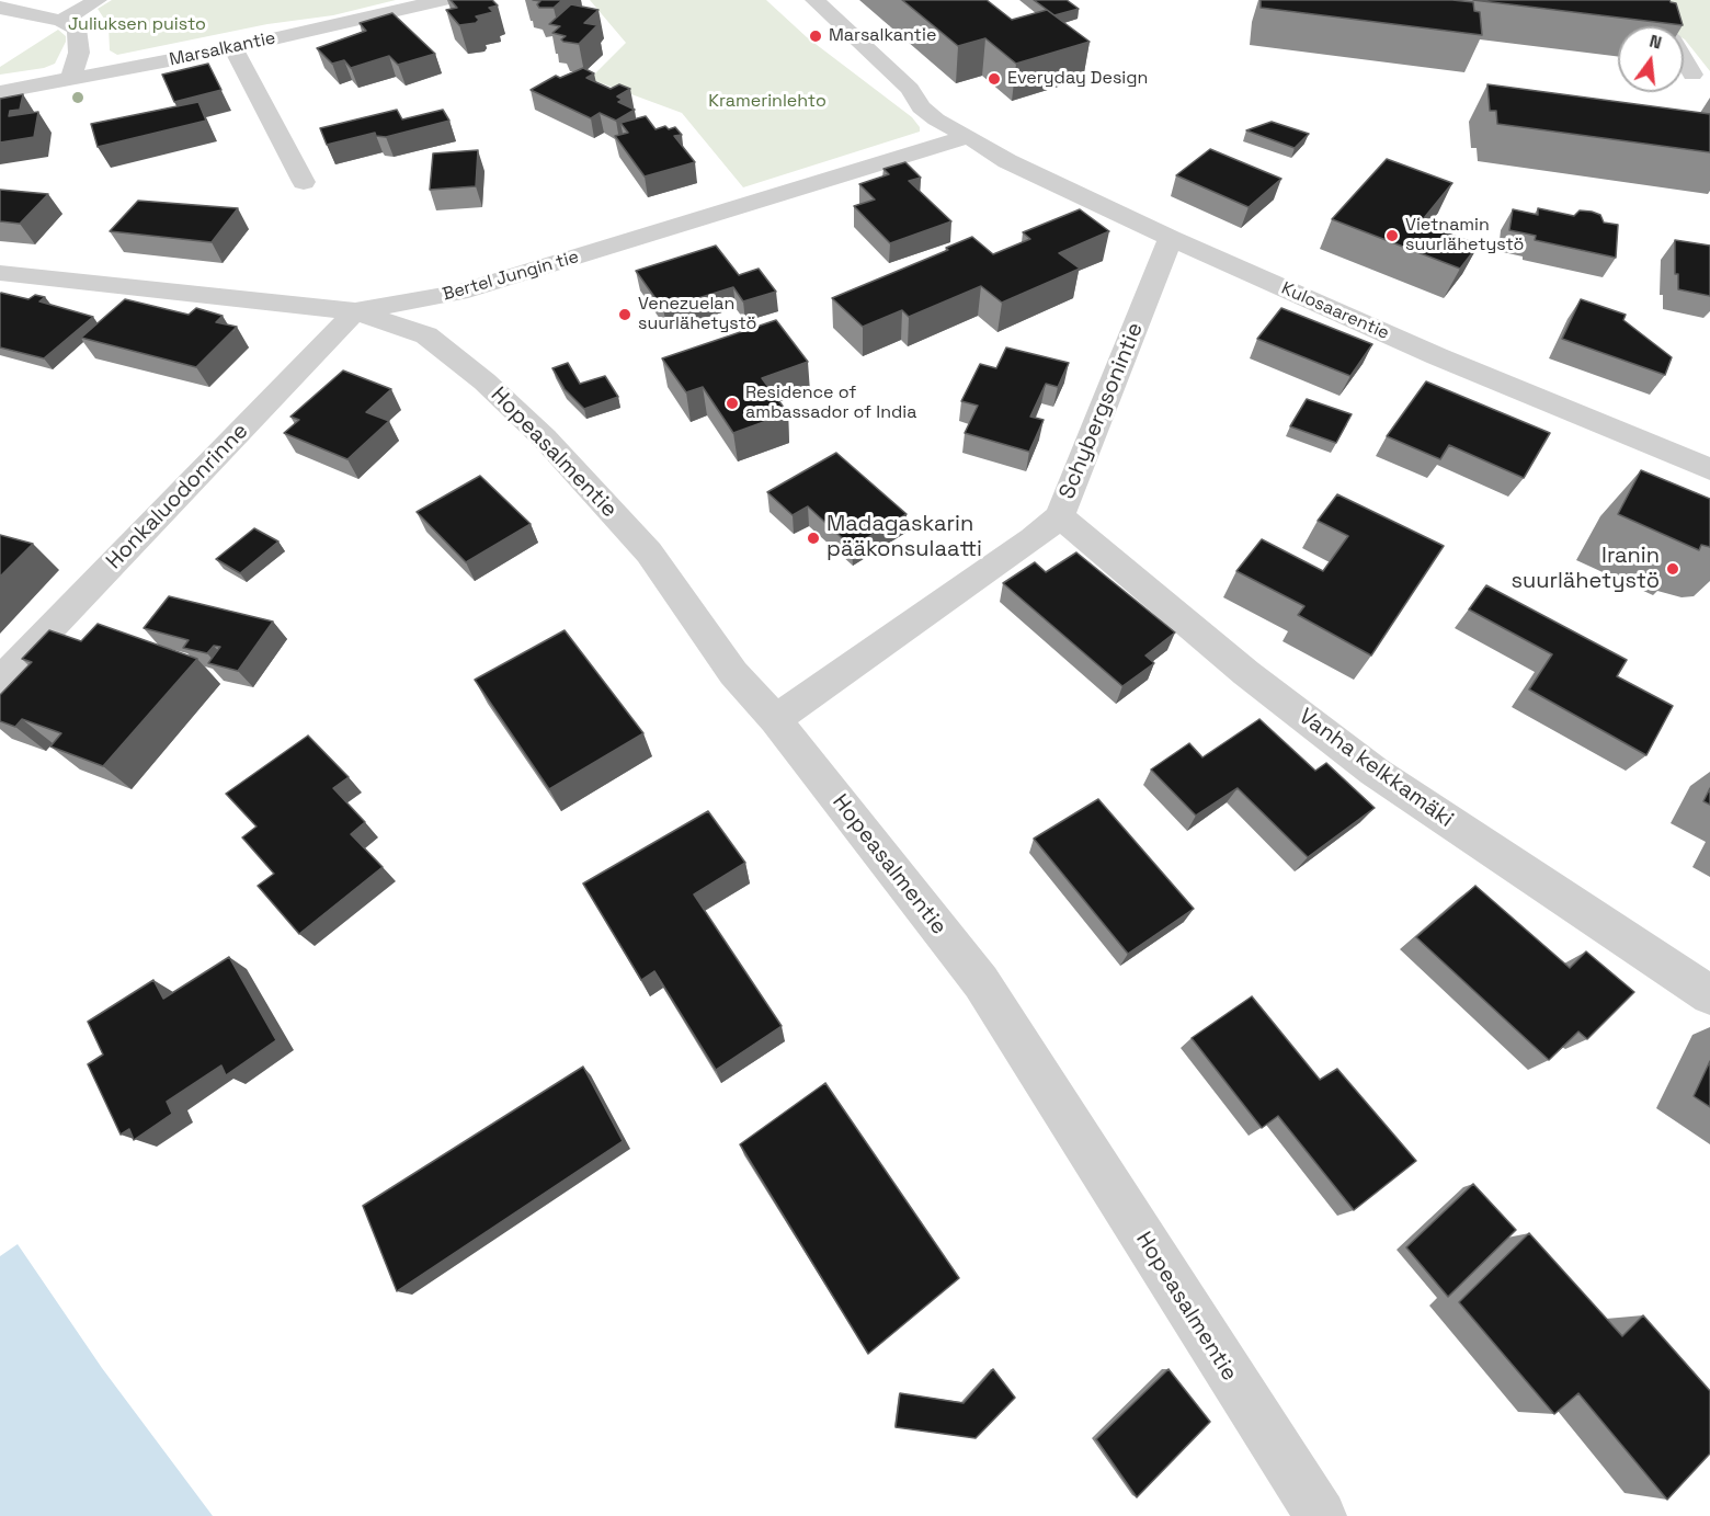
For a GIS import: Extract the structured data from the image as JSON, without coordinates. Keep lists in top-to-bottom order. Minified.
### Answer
{"streets":{"street":["Marsalkantie","Bertel Jungin tie","Kulosaarentie","Schybergsonintie","Hopeasalmentie","Honkaluodonrinne","Vanha kelkkamäki"]},"crossings":[["Bertel Jungin tie","Kulosaarentie"],["Bertel Jungin tie","Hopeasalmentie"],["Bertel Jungin tie","Honkaluodonrinne"],["Kulosaarentie","Schybergsonintie"],["Schybergsonintie","Hopeasalmentie"],["Schybergsonintie","Vanha kelkkamäki"],["Hopeasalmentie","Honkaluodonrinne"]],"parks":["Juliuksen puisto","Kramerinlehto"],"places":["Marsalkantie","Everyday Design","Vietnamin suurlähetystö","Venezuelan suurlähetystö","Residence of ambassador of India","Madagaskarin pääkonsulaatti","Iranin suurlähetystö"],"north":"top"}
